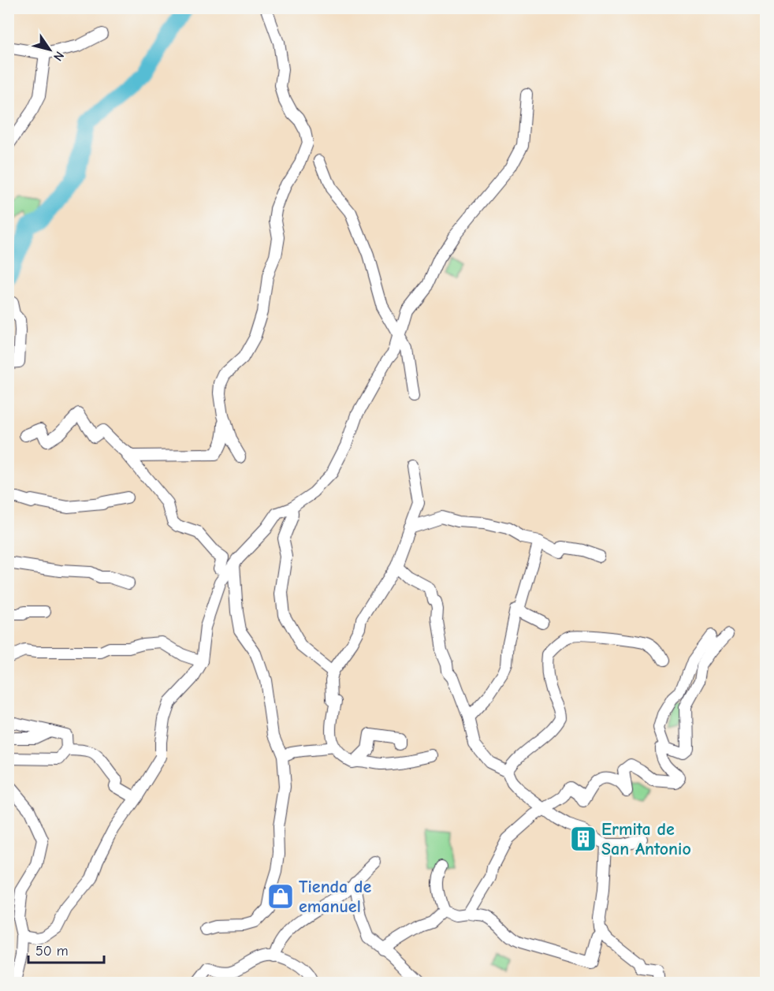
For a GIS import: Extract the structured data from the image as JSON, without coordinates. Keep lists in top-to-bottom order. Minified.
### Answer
{"places":{"building":["Ermita de San Antonio"],"shop":["Tienda de emanuel"]},"scale_bar":"50 m","north":"bottom right"}
